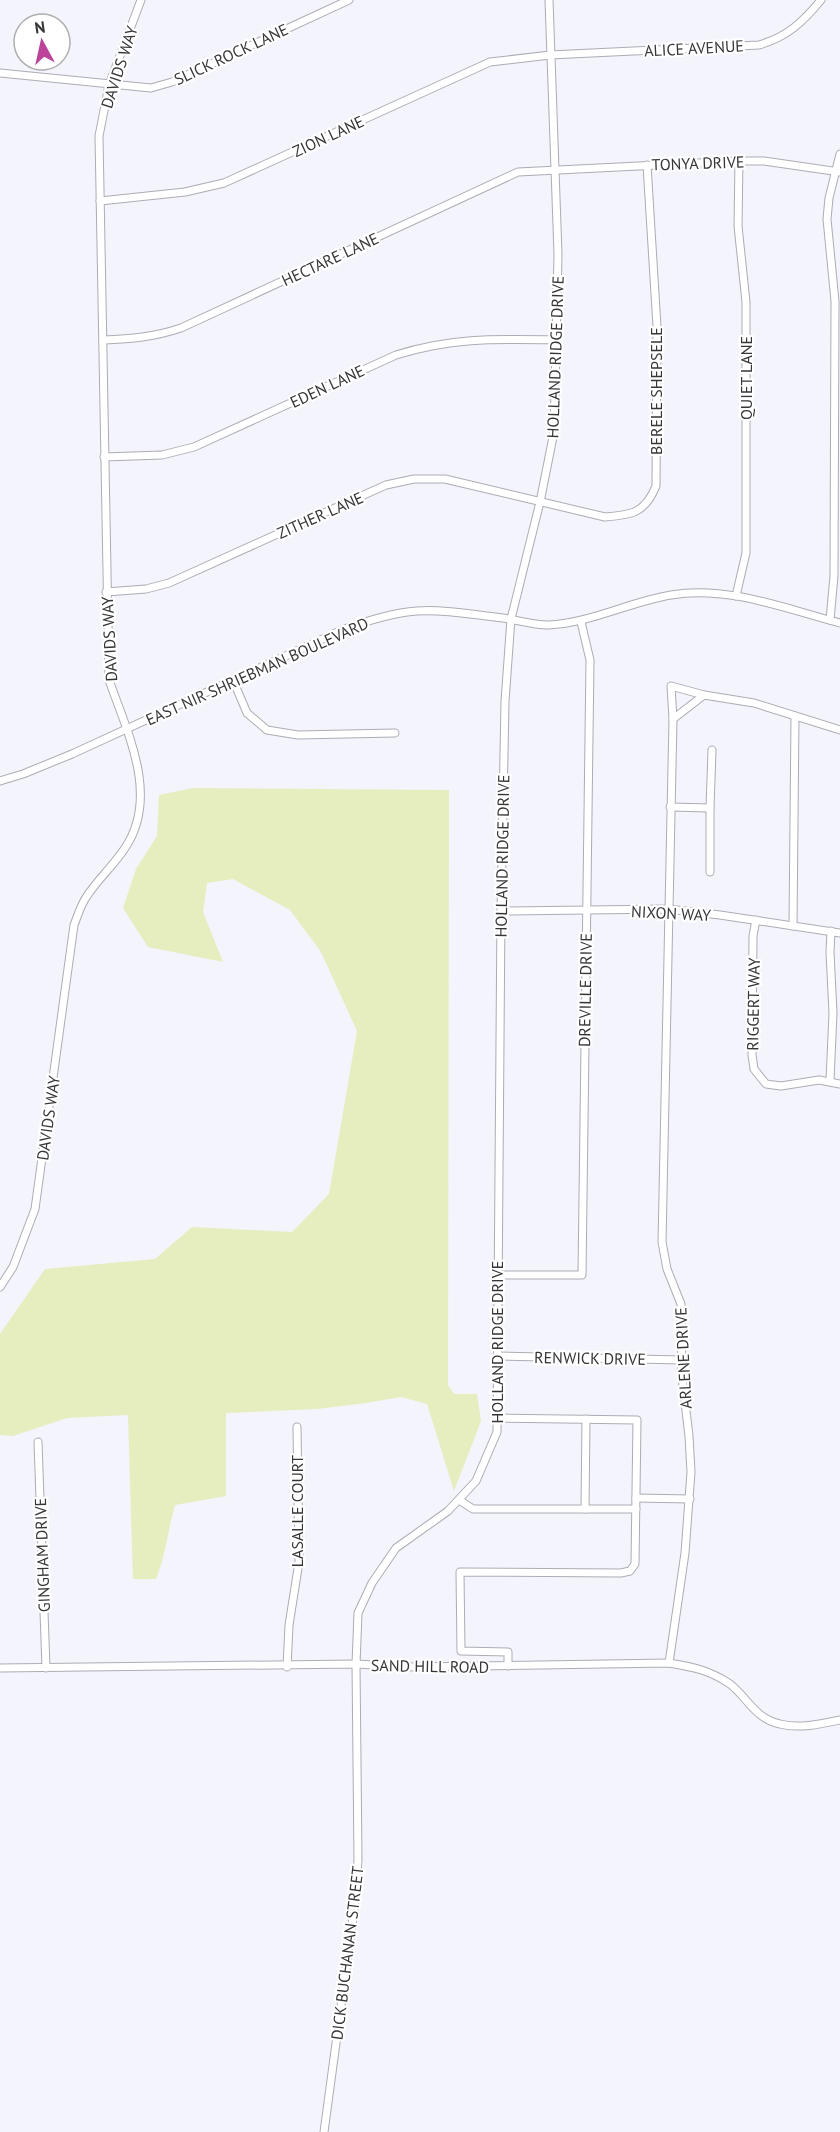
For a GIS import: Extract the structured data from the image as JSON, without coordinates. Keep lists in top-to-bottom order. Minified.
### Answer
{"streets":{"street":["ALICE AVENUE","SLICK ROCK LANE","DAVIDS WAY","ZION LANE","TONYA DRIVE","HECTARE LANE","HOLLAND RIDGE DRIVE","QUIET LANE","EDEN LANE","BERELE SHEPSELE","ZITHER LANE","EAST NIR SHRIEBMAN BOULEVARD","NIXON WAY","DREVILLE DRIVE","RIGGERT WAY","RENWICK DRIVE","ARLENE DRIVE","LASALLE COURT","GINGHAM DRIVE","SAND HILL ROAD","DICK BUCHANAN STREET"]},"crossings":[["ALICE AVENUE","ZION LANE"],["ALICE AVENUE","HOLLAND RIDGE DRIVE"],["SLICK ROCK LANE","DAVIDS WAY"],["DAVIDS WAY","ZION LANE"],["DAVIDS WAY","HECTARE LANE"],["DAVIDS WAY","EDEN LANE"],["DAVIDS WAY","ZITHER LANE"],["DAVIDS WAY","EAST NIR SHRIEBMAN BOULEVARD"],["ZION LANE","HOLLAND RIDGE DRIVE"],["TONYA DRIVE","HECTARE LANE"],["TONYA DRIVE","HOLLAND RIDGE DRIVE"],["TONYA DRIVE","QUIET LANE"],["TONYA DRIVE","BERELE SHEPSELE"],["HECTARE LANE","HOLLAND RIDGE DRIVE"],["HOLLAND RIDGE DRIVE","EDEN LANE"],["HOLLAND RIDGE DRIVE","BERELE SHEPSELE"],["HOLLAND RIDGE DRIVE","ZITHER LANE"],["HOLLAND RIDGE DRIVE","EAST NIR SHRIEBMAN BOULEVARD"],["HOLLAND RIDGE DRIVE","NIXON WAY"],["HOLLAND RIDGE DRIVE","DREVILLE DRIVE"],["HOLLAND RIDGE DRIVE","RENWICK DRIVE"],["HOLLAND RIDGE DRIVE","SAND HILL ROAD"],["HOLLAND RIDGE DRIVE","DICK BUCHANAN STREET"],["QUIET LANE","EAST NIR SHRIEBMAN BOULEVARD"],["BERELE SHEPSELE","ZITHER LANE"],["EAST NIR SHRIEBMAN BOULEVARD","DREVILLE DRIVE"],["NIXON WAY","DREVILLE DRIVE"],["NIXON WAY","RIGGERT WAY"],["NIXON WAY","ARLENE DRIVE"],["RENWICK DRIVE","ARLENE DRIVE"],["ARLENE DRIVE","SAND HILL ROAD"],["LASALLE COURT","SAND HILL ROAD"],["GINGHAM DRIVE","SAND HILL ROAD"],["SAND HILL ROAD","DICK BUCHANAN STREET"]],"north":"top"}
